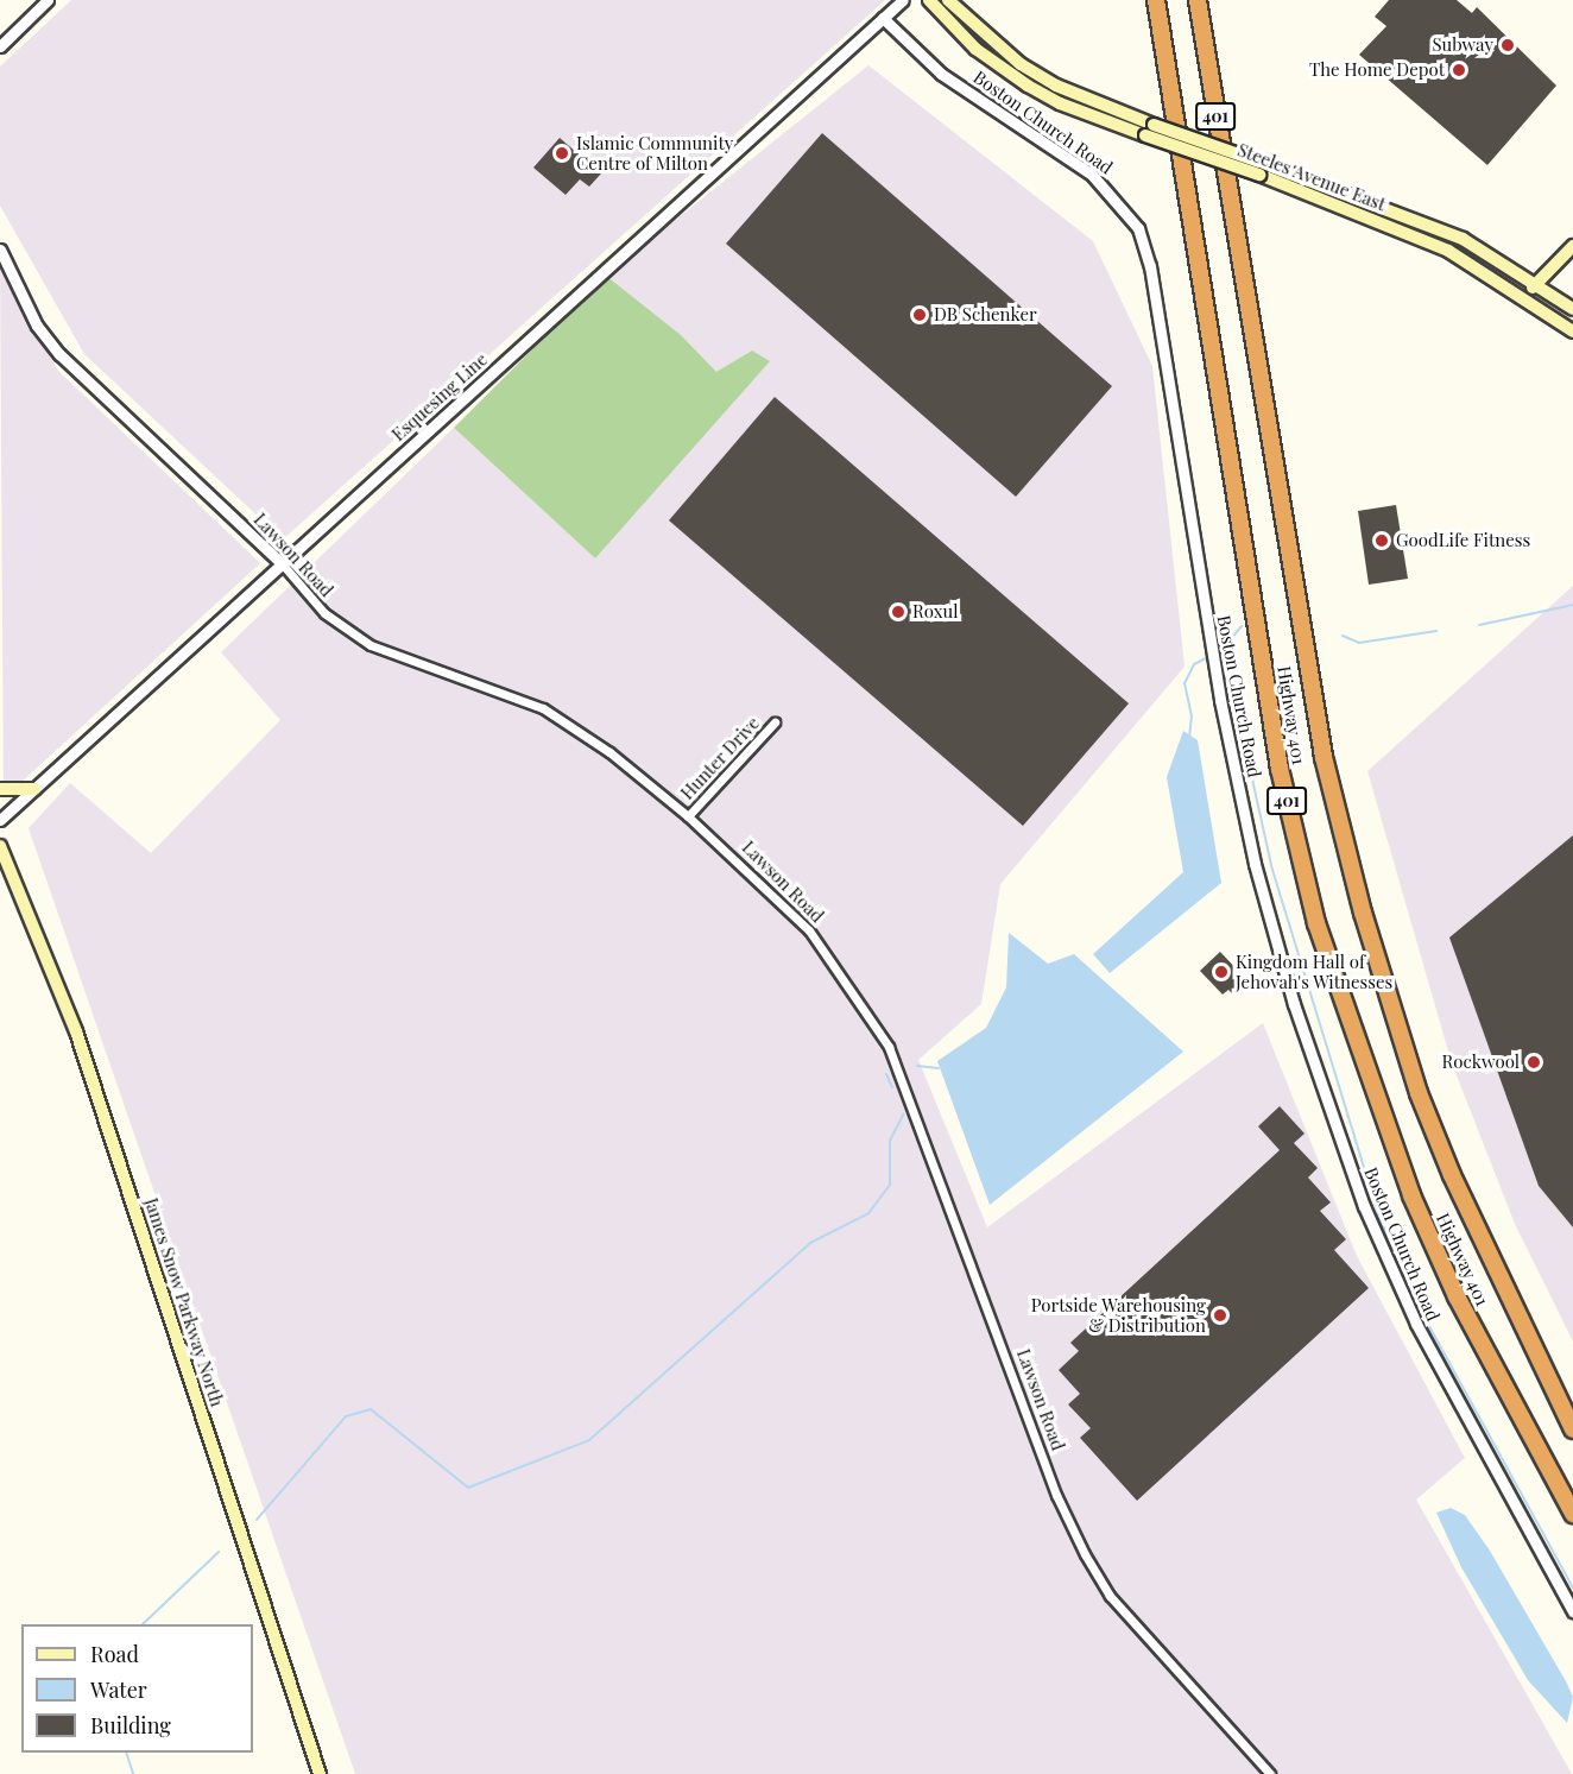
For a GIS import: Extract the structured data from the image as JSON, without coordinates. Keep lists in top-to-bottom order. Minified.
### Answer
{"streets":{"highway":["401","Highway 401"],"main road":["Steeles Avenue East","James Snow Parkway North"],"street":["Boston Church Road","Esquesing Line","Lawson Road","Hunter Drive"]},"crossings":[["Boston Church Road","Esquesing Line"],["Esquesing Line","Lawson Road"],["Lawson Road","Hunter Drive"]],"places":["Subway","The Home Depot","Islamic Community Centre of Milton","DB Schenker","GoodLife Fitness","Roxul","Kingdom Hall of Jehovah's Witnesses","Rockwool","Portside Warehousing & Distribution"],"legend":["Road","Water","Building"]}
